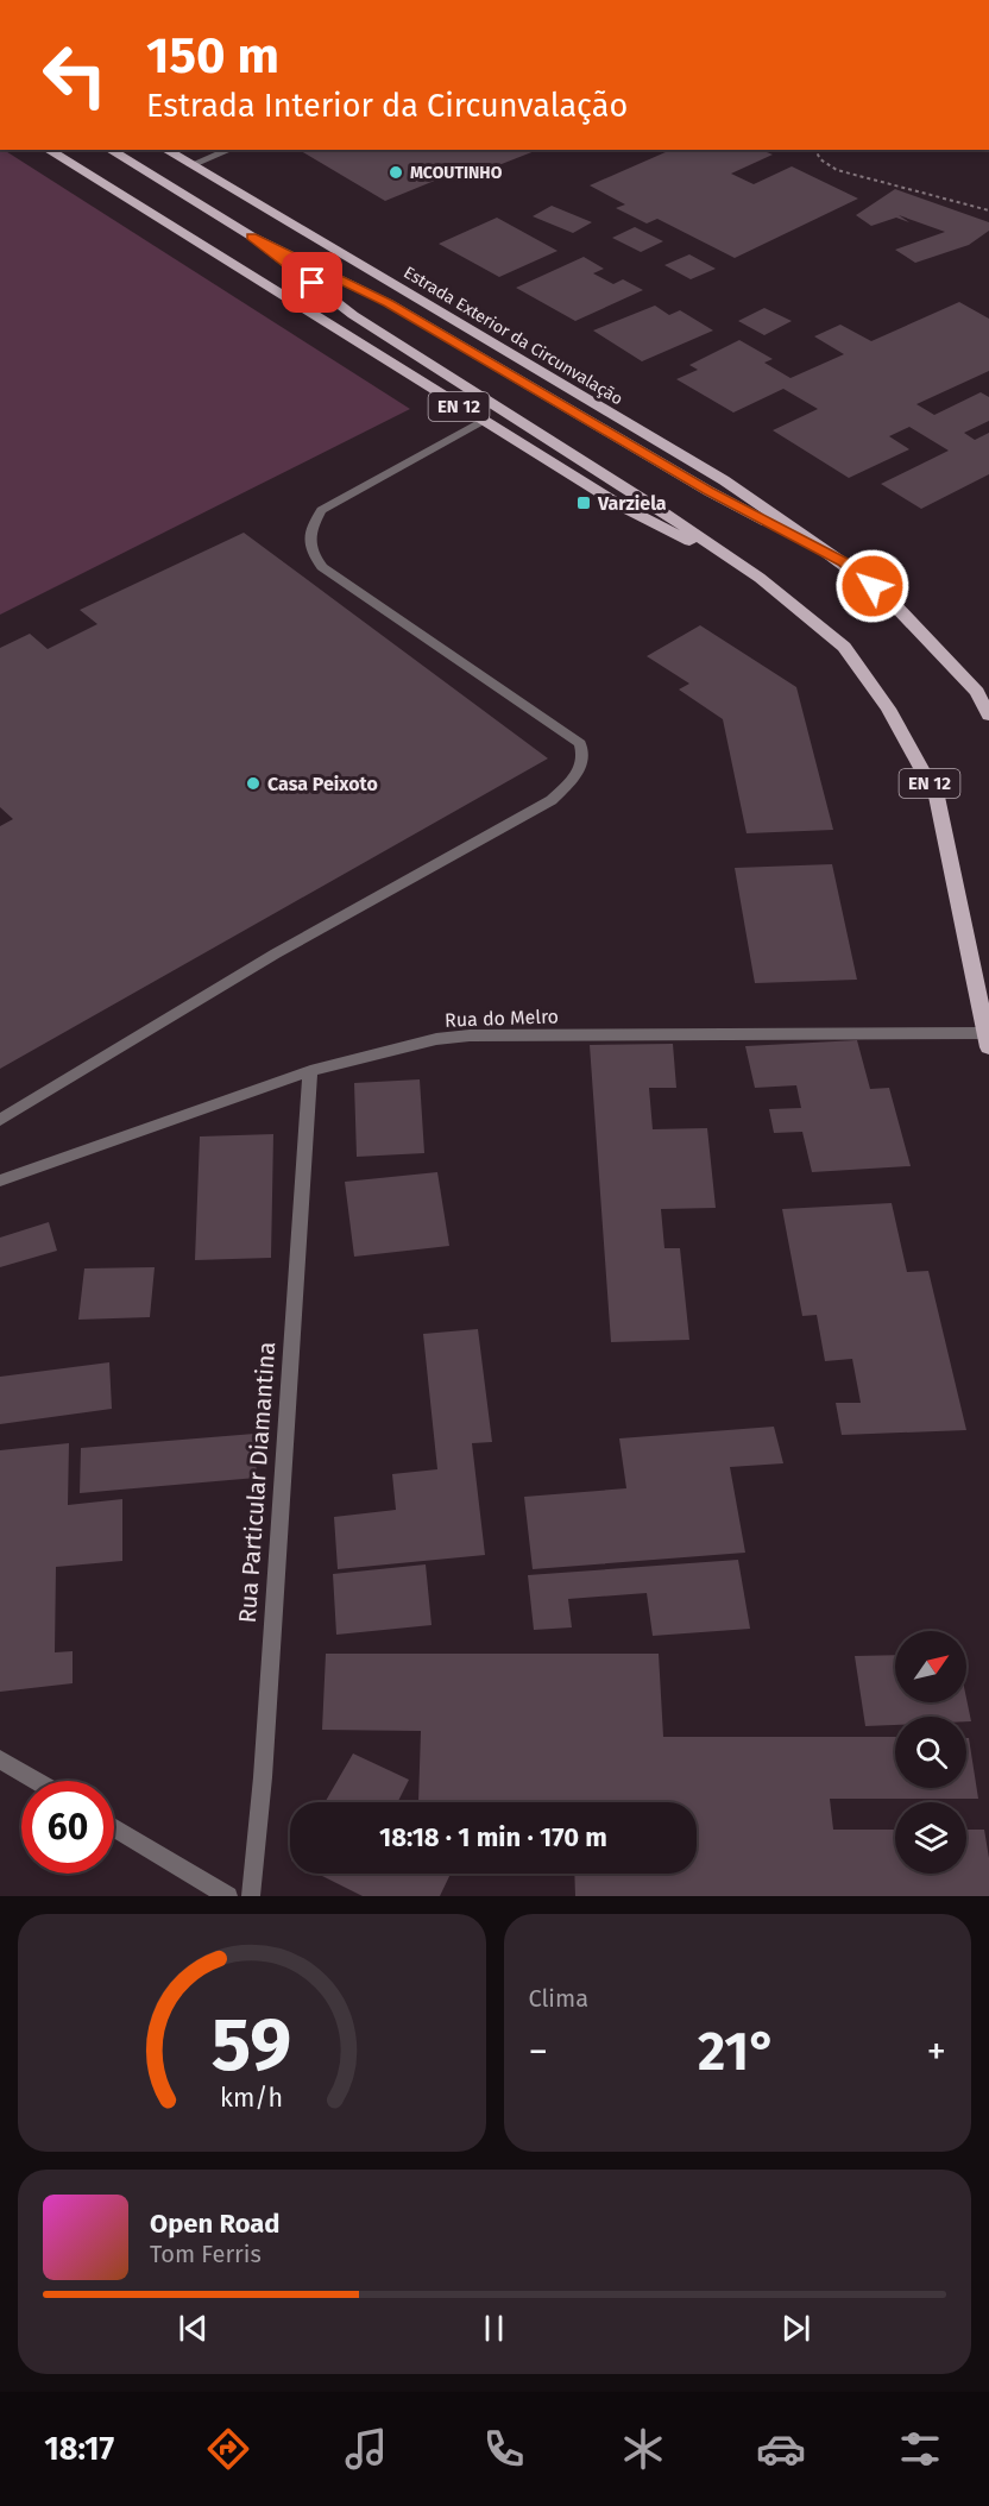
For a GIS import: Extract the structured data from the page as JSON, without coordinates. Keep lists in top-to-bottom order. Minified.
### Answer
{"streets":{"main road":["Estrada Exterior da Circunvalação","EN 12"],"street":["Rua do Melro","Rua Particular Diamantina"]},"crossings":[["Estrada Exterior da Circunvalação","EN 12"],["EN 12","Rua do Melro"],["Rua do Melro","Rua Particular Diamantina"]],"places":{"other":["MCOUTINHO","Casa Peixoto"],"transit":["Varziela"]},"north":"top right","page":{"turn":["150 m","Estrada Interior da Circunvalação"],"limit":"60","trip":"18:18 · 1 min · 170 m","tile":"Clima","heat":["−","21°","+"],"song":["Open Road","Tom Ferris"],"tabs":"18:17","gauge":["59","km/h"]}}
